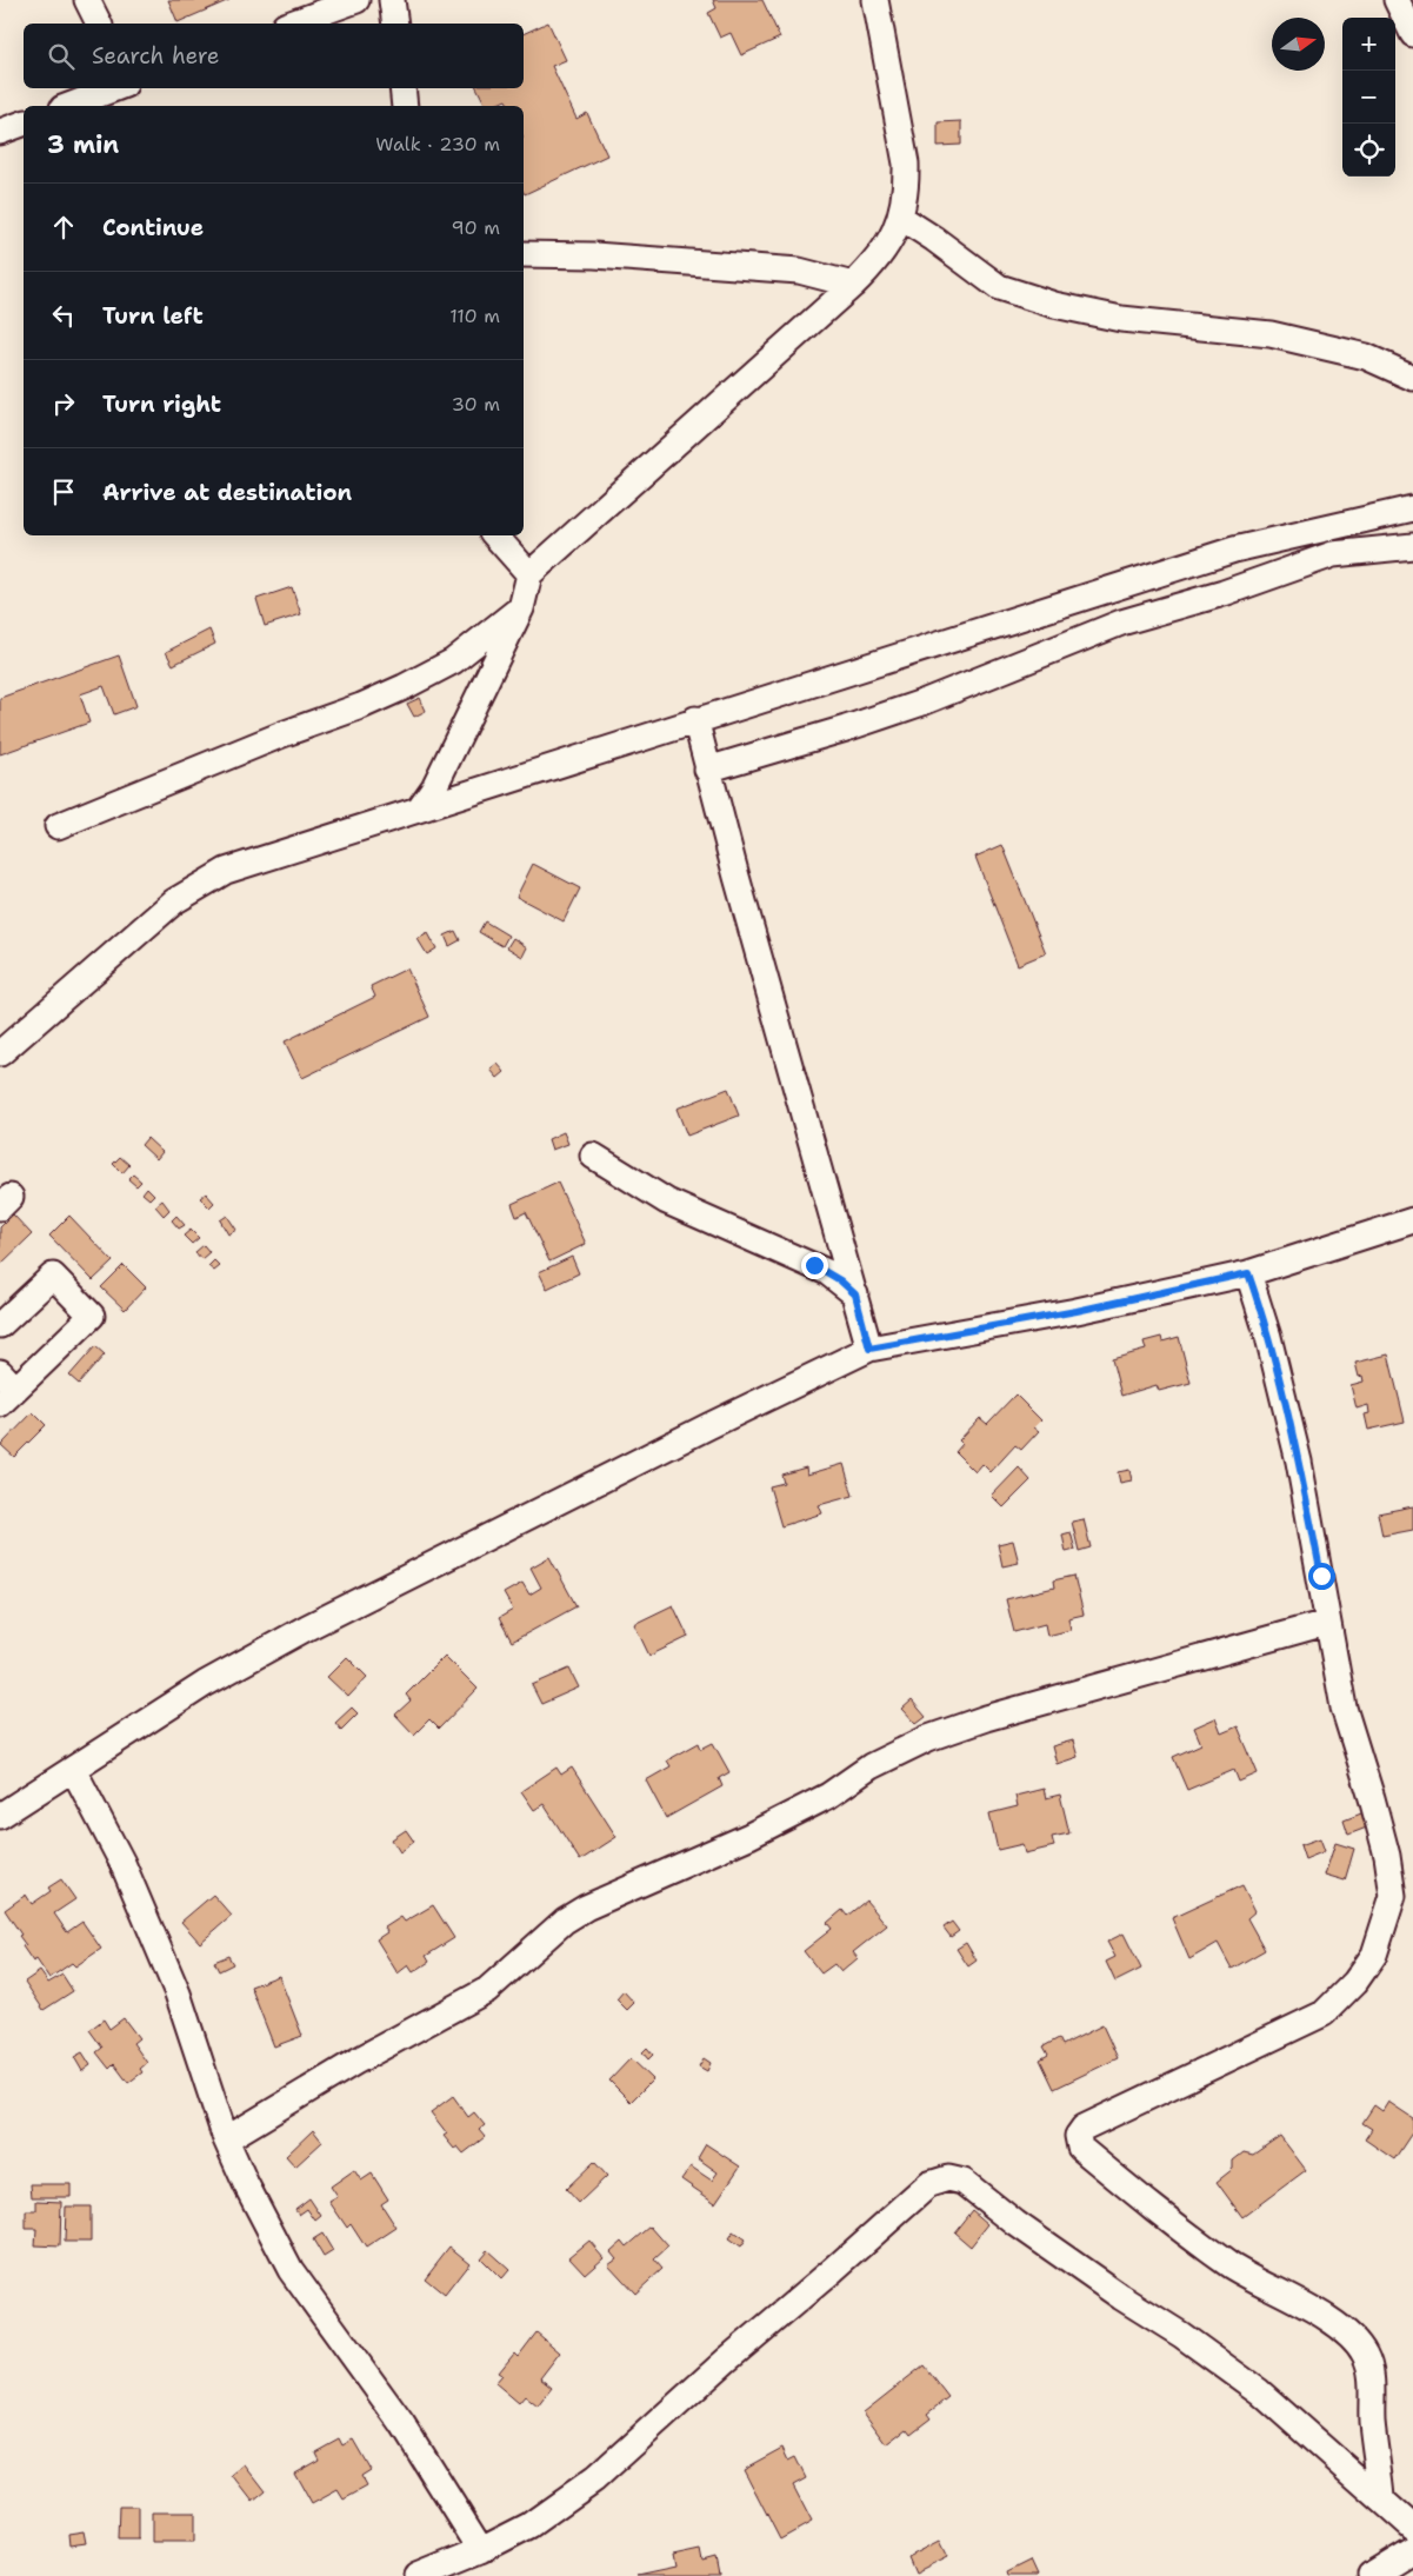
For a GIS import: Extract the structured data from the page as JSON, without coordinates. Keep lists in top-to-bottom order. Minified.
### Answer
{"north":"right","page":{"map_buttons":["+","−"],"search":"Search here","heading":["3 min","Walk · 230 m"],"list":[["Continue","90 m"],["Turn left","110 m"],["Turn right","30 m"],"Arrive at destination"]}}
